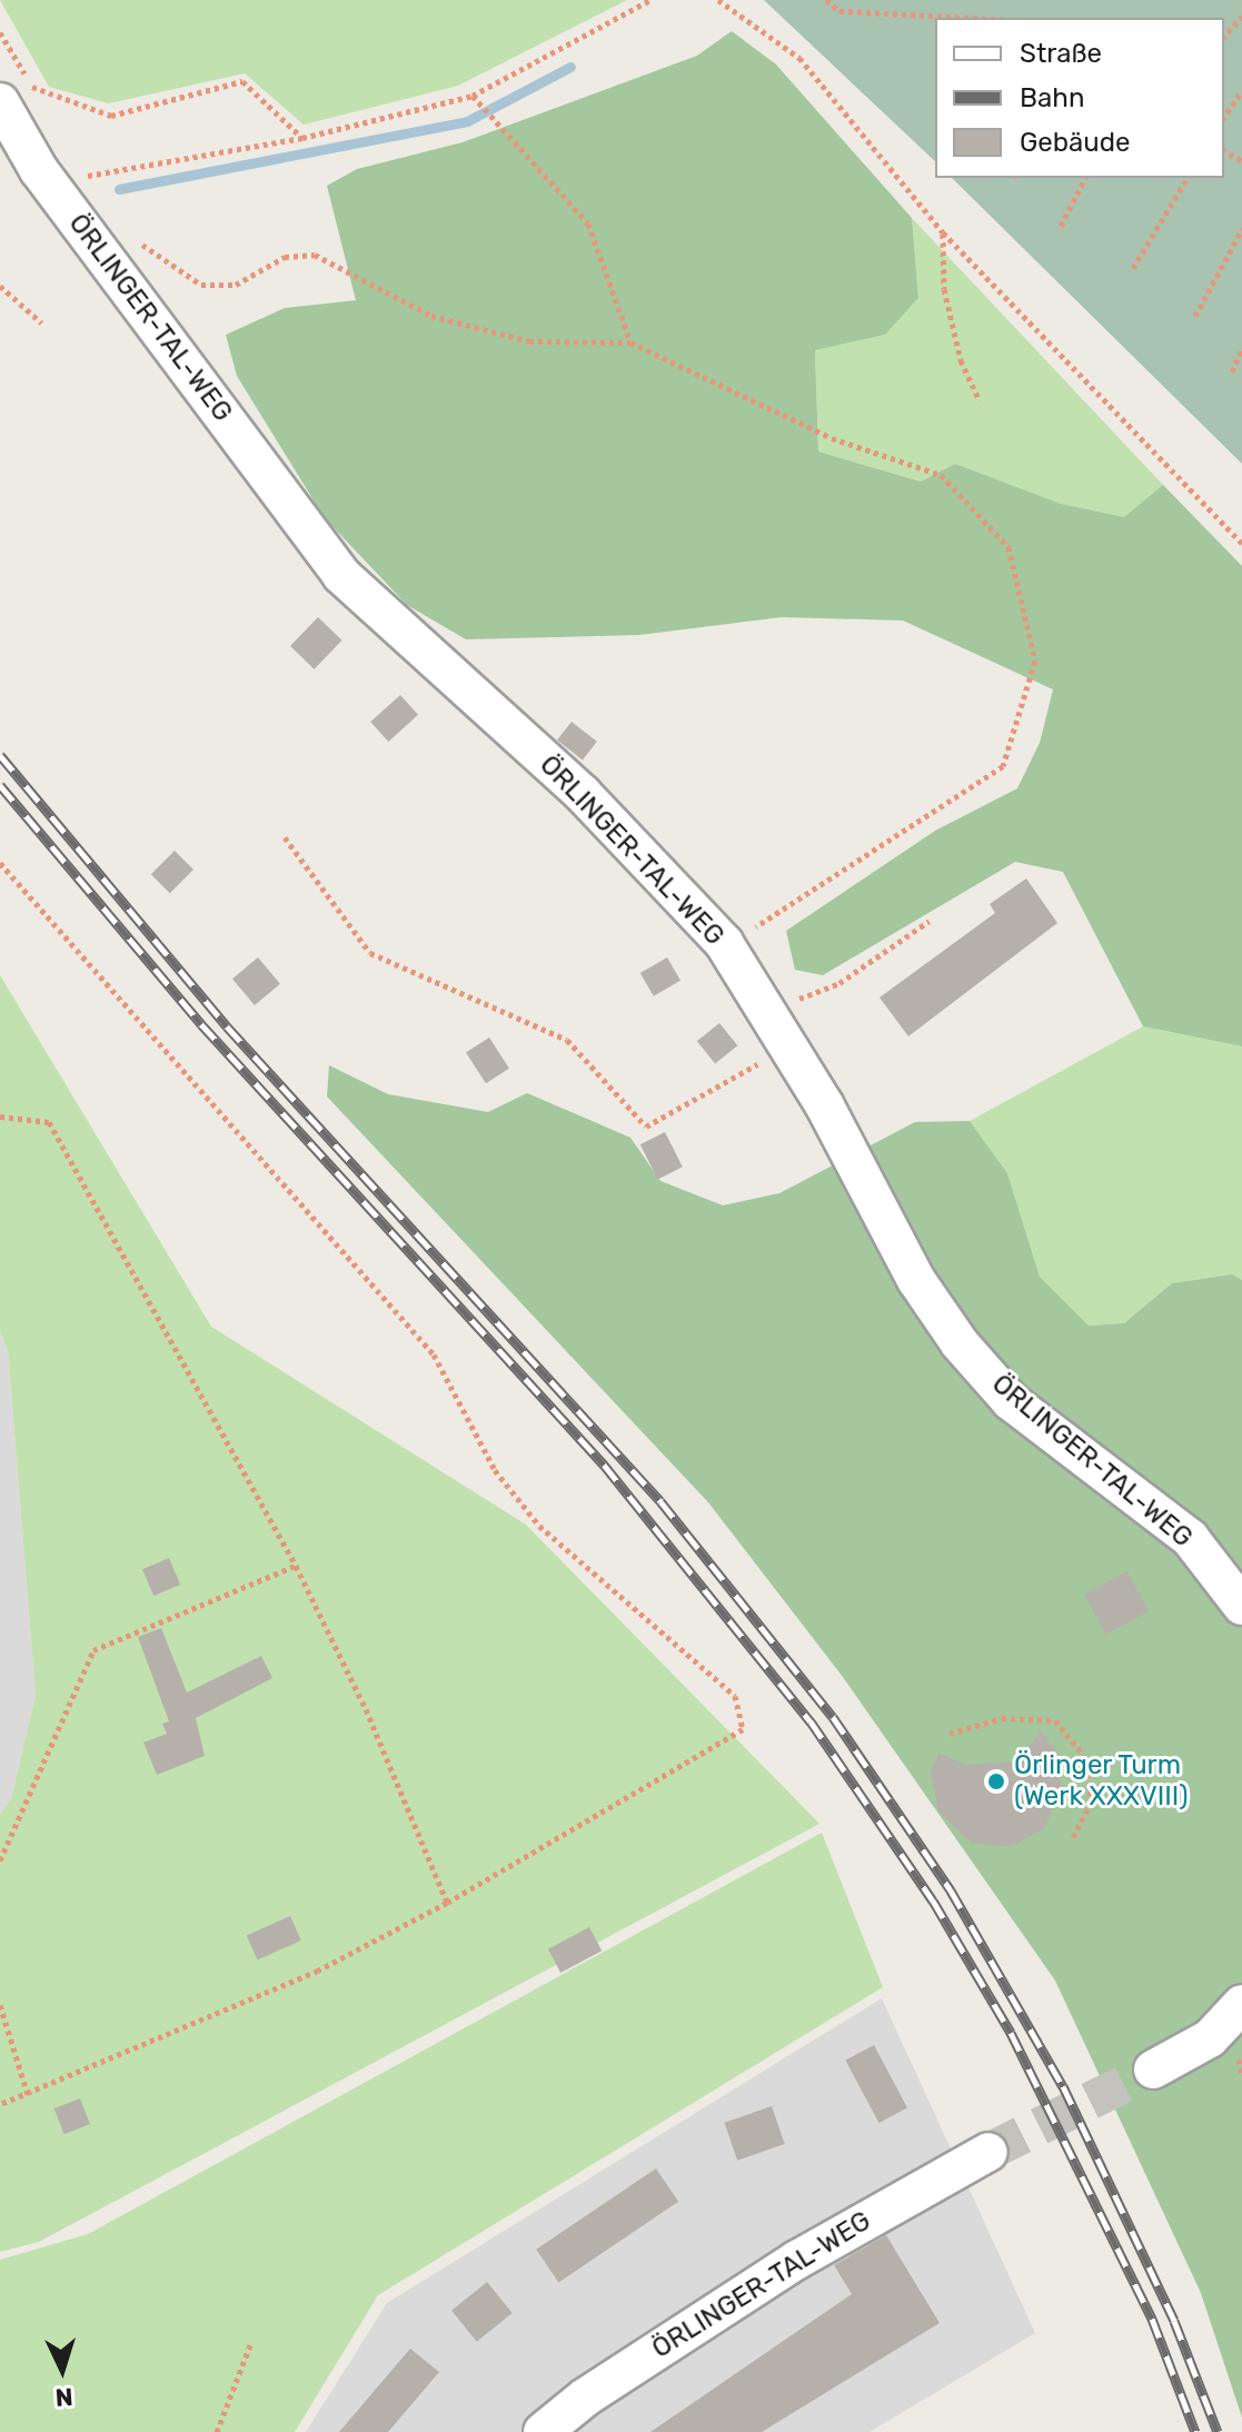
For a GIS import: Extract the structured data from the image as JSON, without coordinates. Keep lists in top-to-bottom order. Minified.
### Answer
{"streets":{"street":["ÖRLINGER-TAL-WEG"]},"places":["Örlinger Turm (Werk XXXVIII)"],"legend":["Straße","Bahn","Gebäude"],"north":"bottom"}
